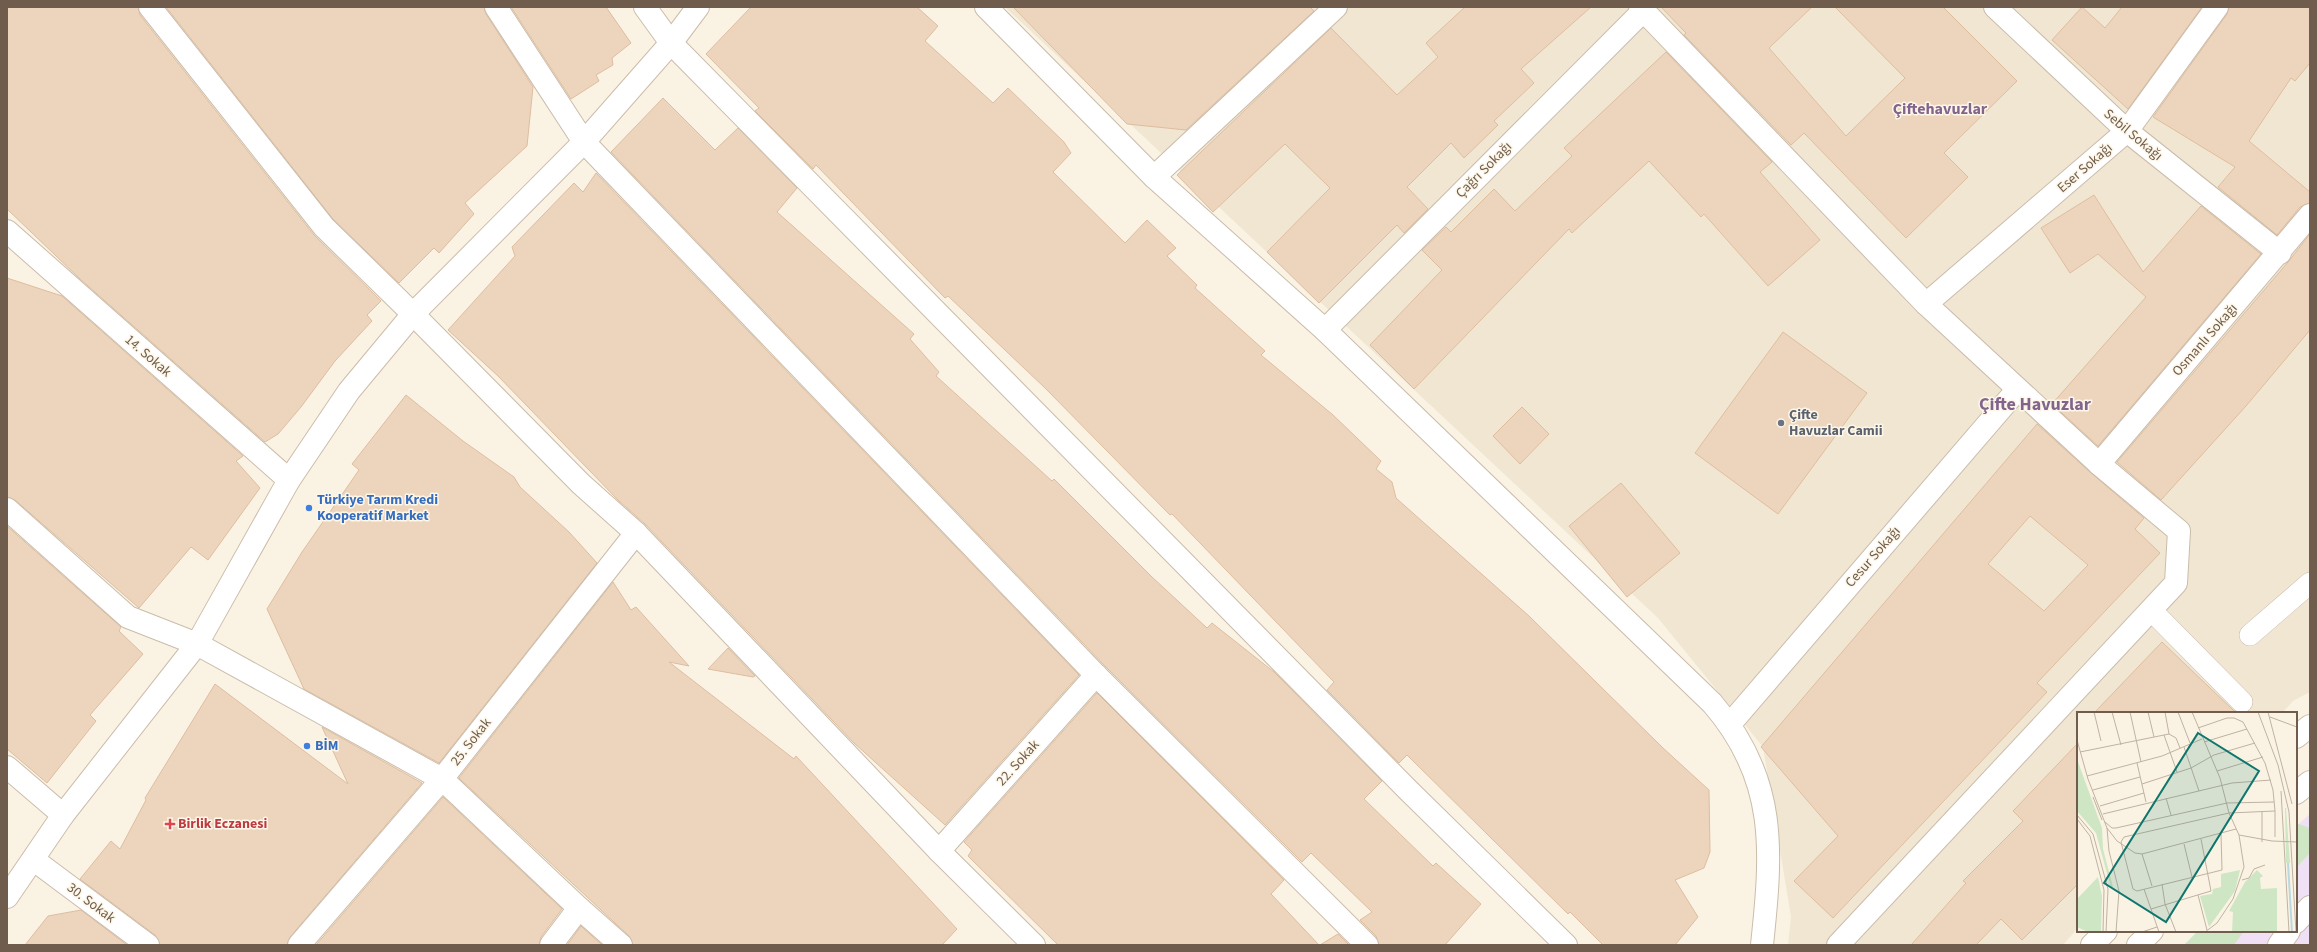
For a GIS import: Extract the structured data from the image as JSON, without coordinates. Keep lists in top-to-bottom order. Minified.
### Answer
{"streets":{"street":["Sebil Sokağı","Eser Sokağı","Çağrı Sokağı","Osmanlı Sokağı","14. Sokak","Cesur Sokağı","25. Sokak","22. Sokak","30. Sokak"]},"crossings":[["Sebil Sokağı","Eser Sokağı"],["Sebil Sokağı","Osmanlı Sokağı"]],"districts":["Çiftehavuzlar","Çifte Havuzlar"],"places":{"other":["Çifte Havuzlar Camii","Türkiye Tarım Kredi Kooperatif Market","BİM"],"health":["Birlik Eczanesi"]}}
